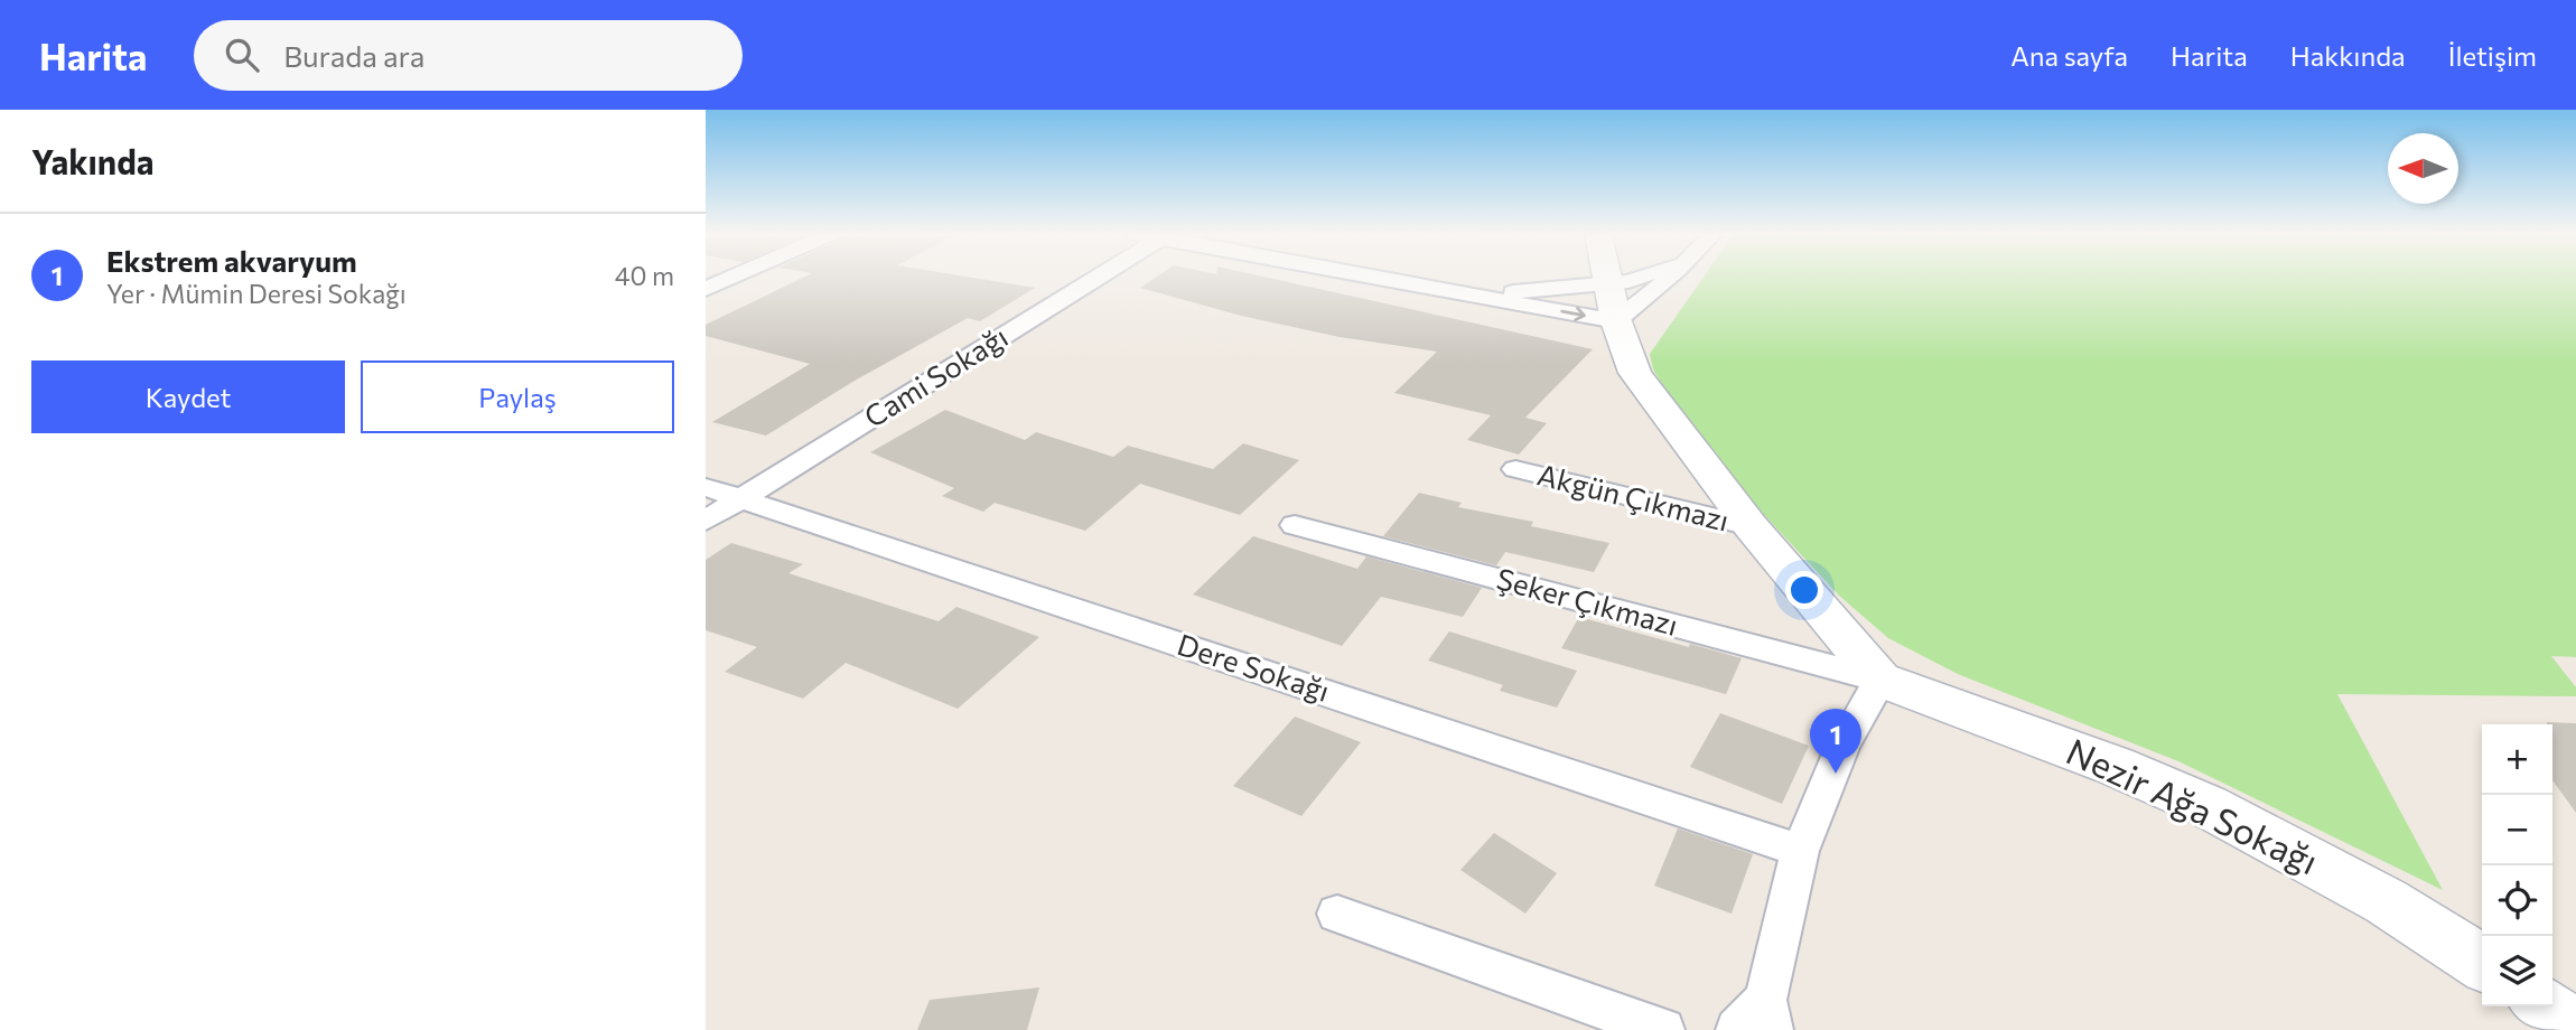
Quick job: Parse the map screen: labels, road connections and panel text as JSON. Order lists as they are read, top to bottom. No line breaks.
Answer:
{"streets":{"street":["Cami Sokağı","Akgün Çıkmazı","Şeker Çıkmazı","Dere Sokağı","Nezir Ağa Sokağı"]},"crossings":[["Cami Sokağı","Dere Sokağı"],["Şeker Çıkmazı","Nezir Ağa Sokağı"]],"north":"left","page":{"header":"Harita","search":"Burada ara","nav":["Ana sayfa","Harita","Hakkında","İletişim"],"heading":"Yakında","list":[{"mark":"1","name":"Ekstrem akvaryum","note":"Yer · Mümin Deresi Sokağı","value":"40 m"}],"buttons":["Kaydet","Paylaş"],"pins":"1","map_buttons":["+","−"]}}
